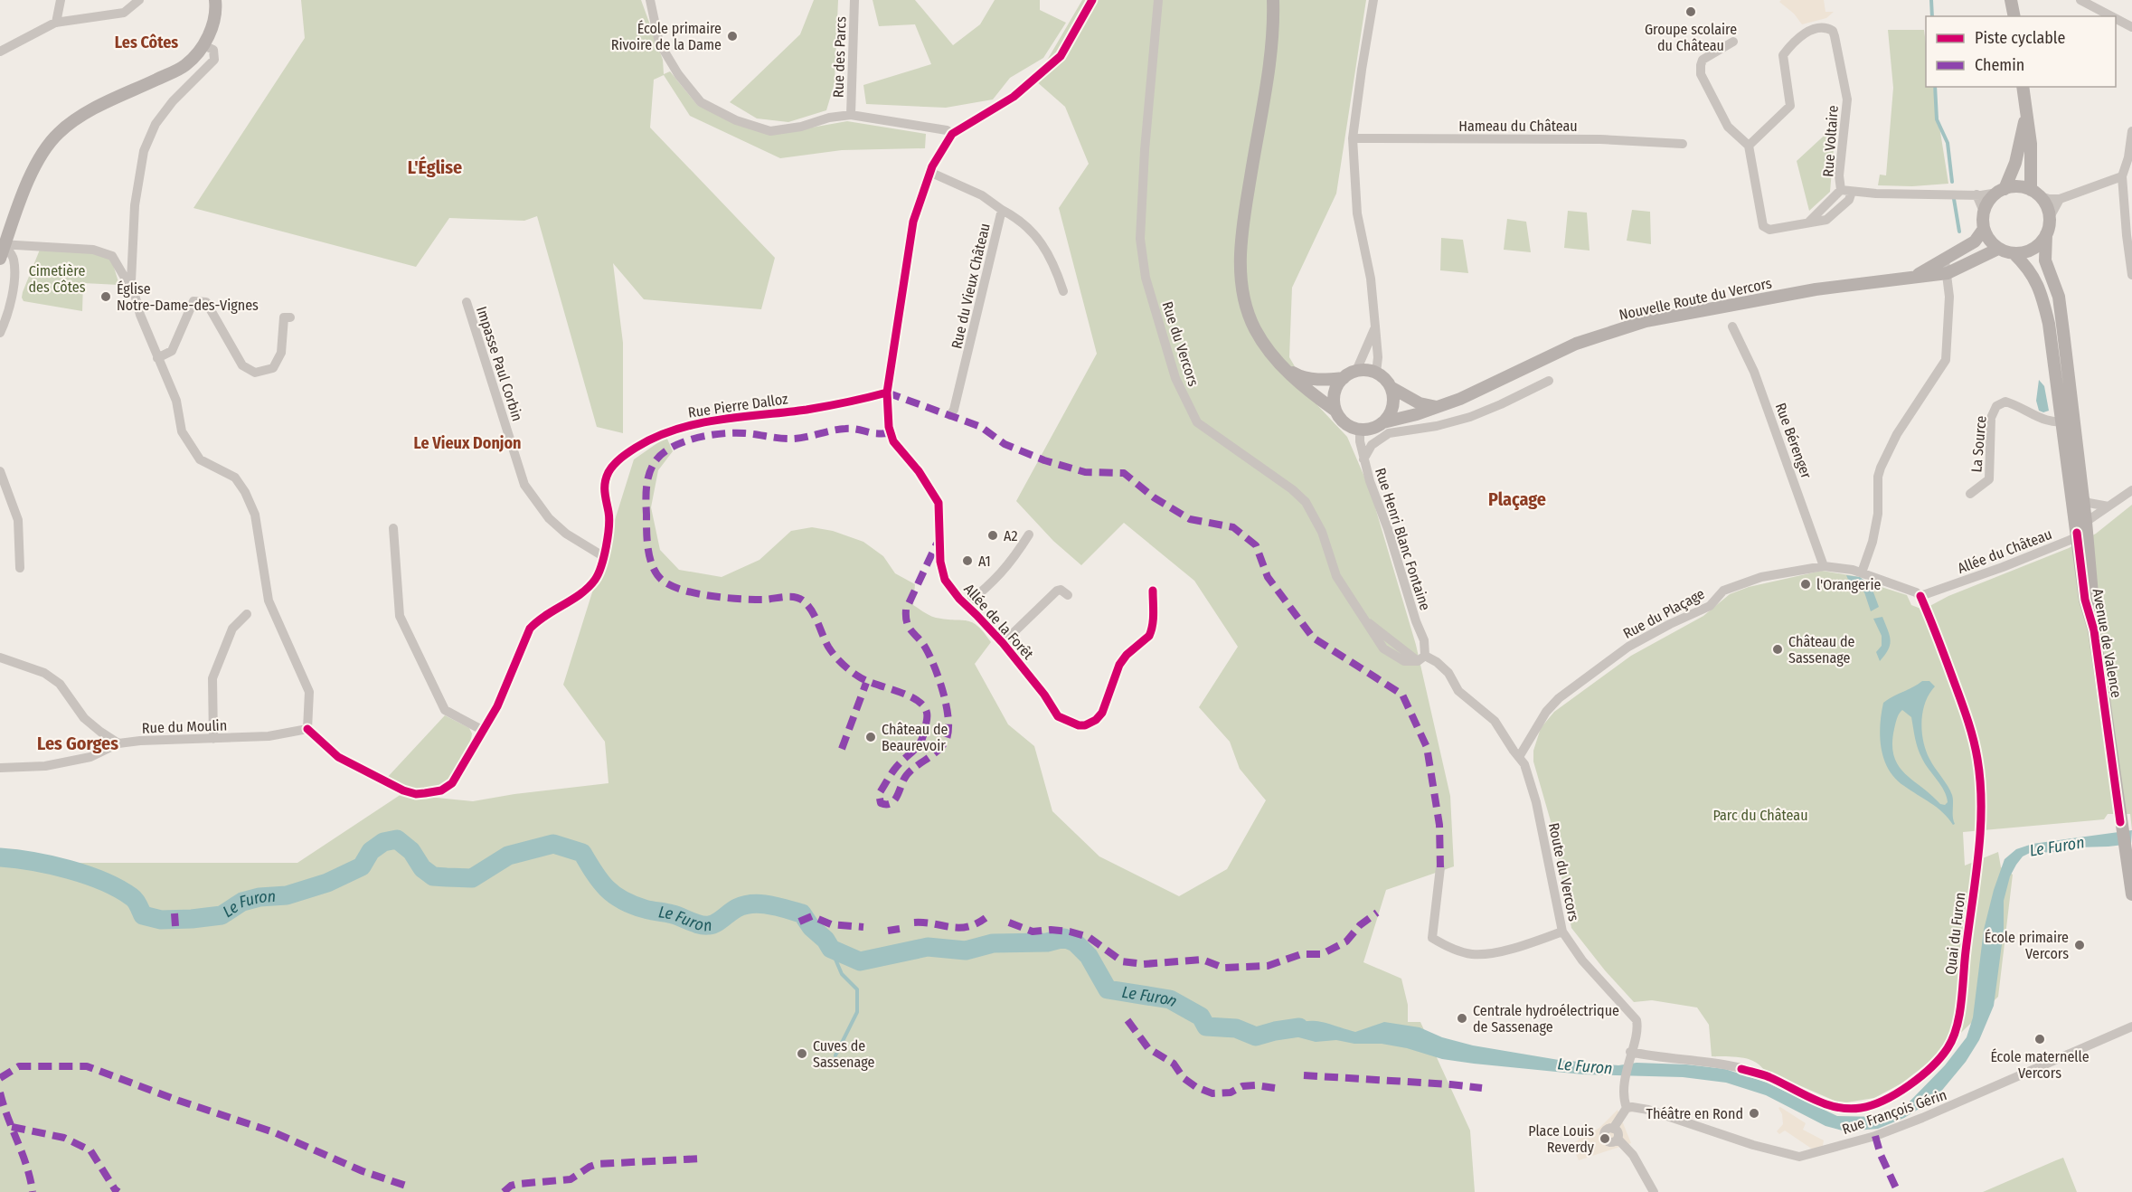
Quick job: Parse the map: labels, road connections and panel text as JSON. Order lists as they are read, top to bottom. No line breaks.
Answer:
{"streets":{"main road":["Nouvelle Route du Vercors","Avenue de Valence"],"street":["Rue des Parcs","Hameau du Château","Rue Voltaire","Rue du Vieux Château","Rue du Vercors","Impasse Paul Corbin","Rue Pierre Dalloz","Rue Bérenger","La Source","Rue Henri Blanc Fontaine","Allée du Château","Rue du Plaçage","Allée de la Forêt","Rue du Moulin","Route du Vercors","Quai du Furon","Rue François Gérin"]},"crossings":[["Rue Voltaire","Nouvelle Route du Vercors"],["Rue Voltaire","Avenue de Valence"],["Nouvelle Route du Vercors","Rue Henri Blanc Fontaine"],["Nouvelle Route du Vercors","Avenue de Valence"],["Rue du Vercors","Rue Henri Blanc Fontaine"],["Rue du Vercors","Route du Vercors"],["Impasse Paul Corbin","Rue Pierre Dalloz"],["Rue Pierre Dalloz","Allée de la Forêt"],["Rue Pierre Dalloz","Rue du Moulin"],["Rue Bérenger","Rue du Plaçage"],["La Source","Avenue de Valence"],["Rue Henri Blanc Fontaine","Route du Vercors"],["Allée du Château","Rue du Plaçage"],["Allée du Château","Avenue de Valence"],["Allée du Château","Quai du Furon"],["Rue du Plaçage","Route du Vercors"],["Rue du Plaçage","Quai du Furon"],["Route du Vercors","Quai du Furon"],["Route du Vercors","Rue François Gérin"]],"districts":["Les Côtes","L'Église","Le Vieux Donjon","Plaçage","Les Gorges"],"water":["Le Furon"],"parks":["Cimetière des Côtes","Parc du Château"],"places":["Groupe scolaire du Château","École primaire Rivoire de la Dame","Église Notre-Dame-des-Vignes","A2","A1","l'Orangerie","Château de Sassenage","Château de Beaurevoir","École primaire Vercors","Centrale hydroélectrique de Sassenage","École maternelle Vercors","Cuves de Sassenage","Théâtre en Rond","Place Louis Reverdy"],"legend":["Piste cyclable","Chemin"]}
